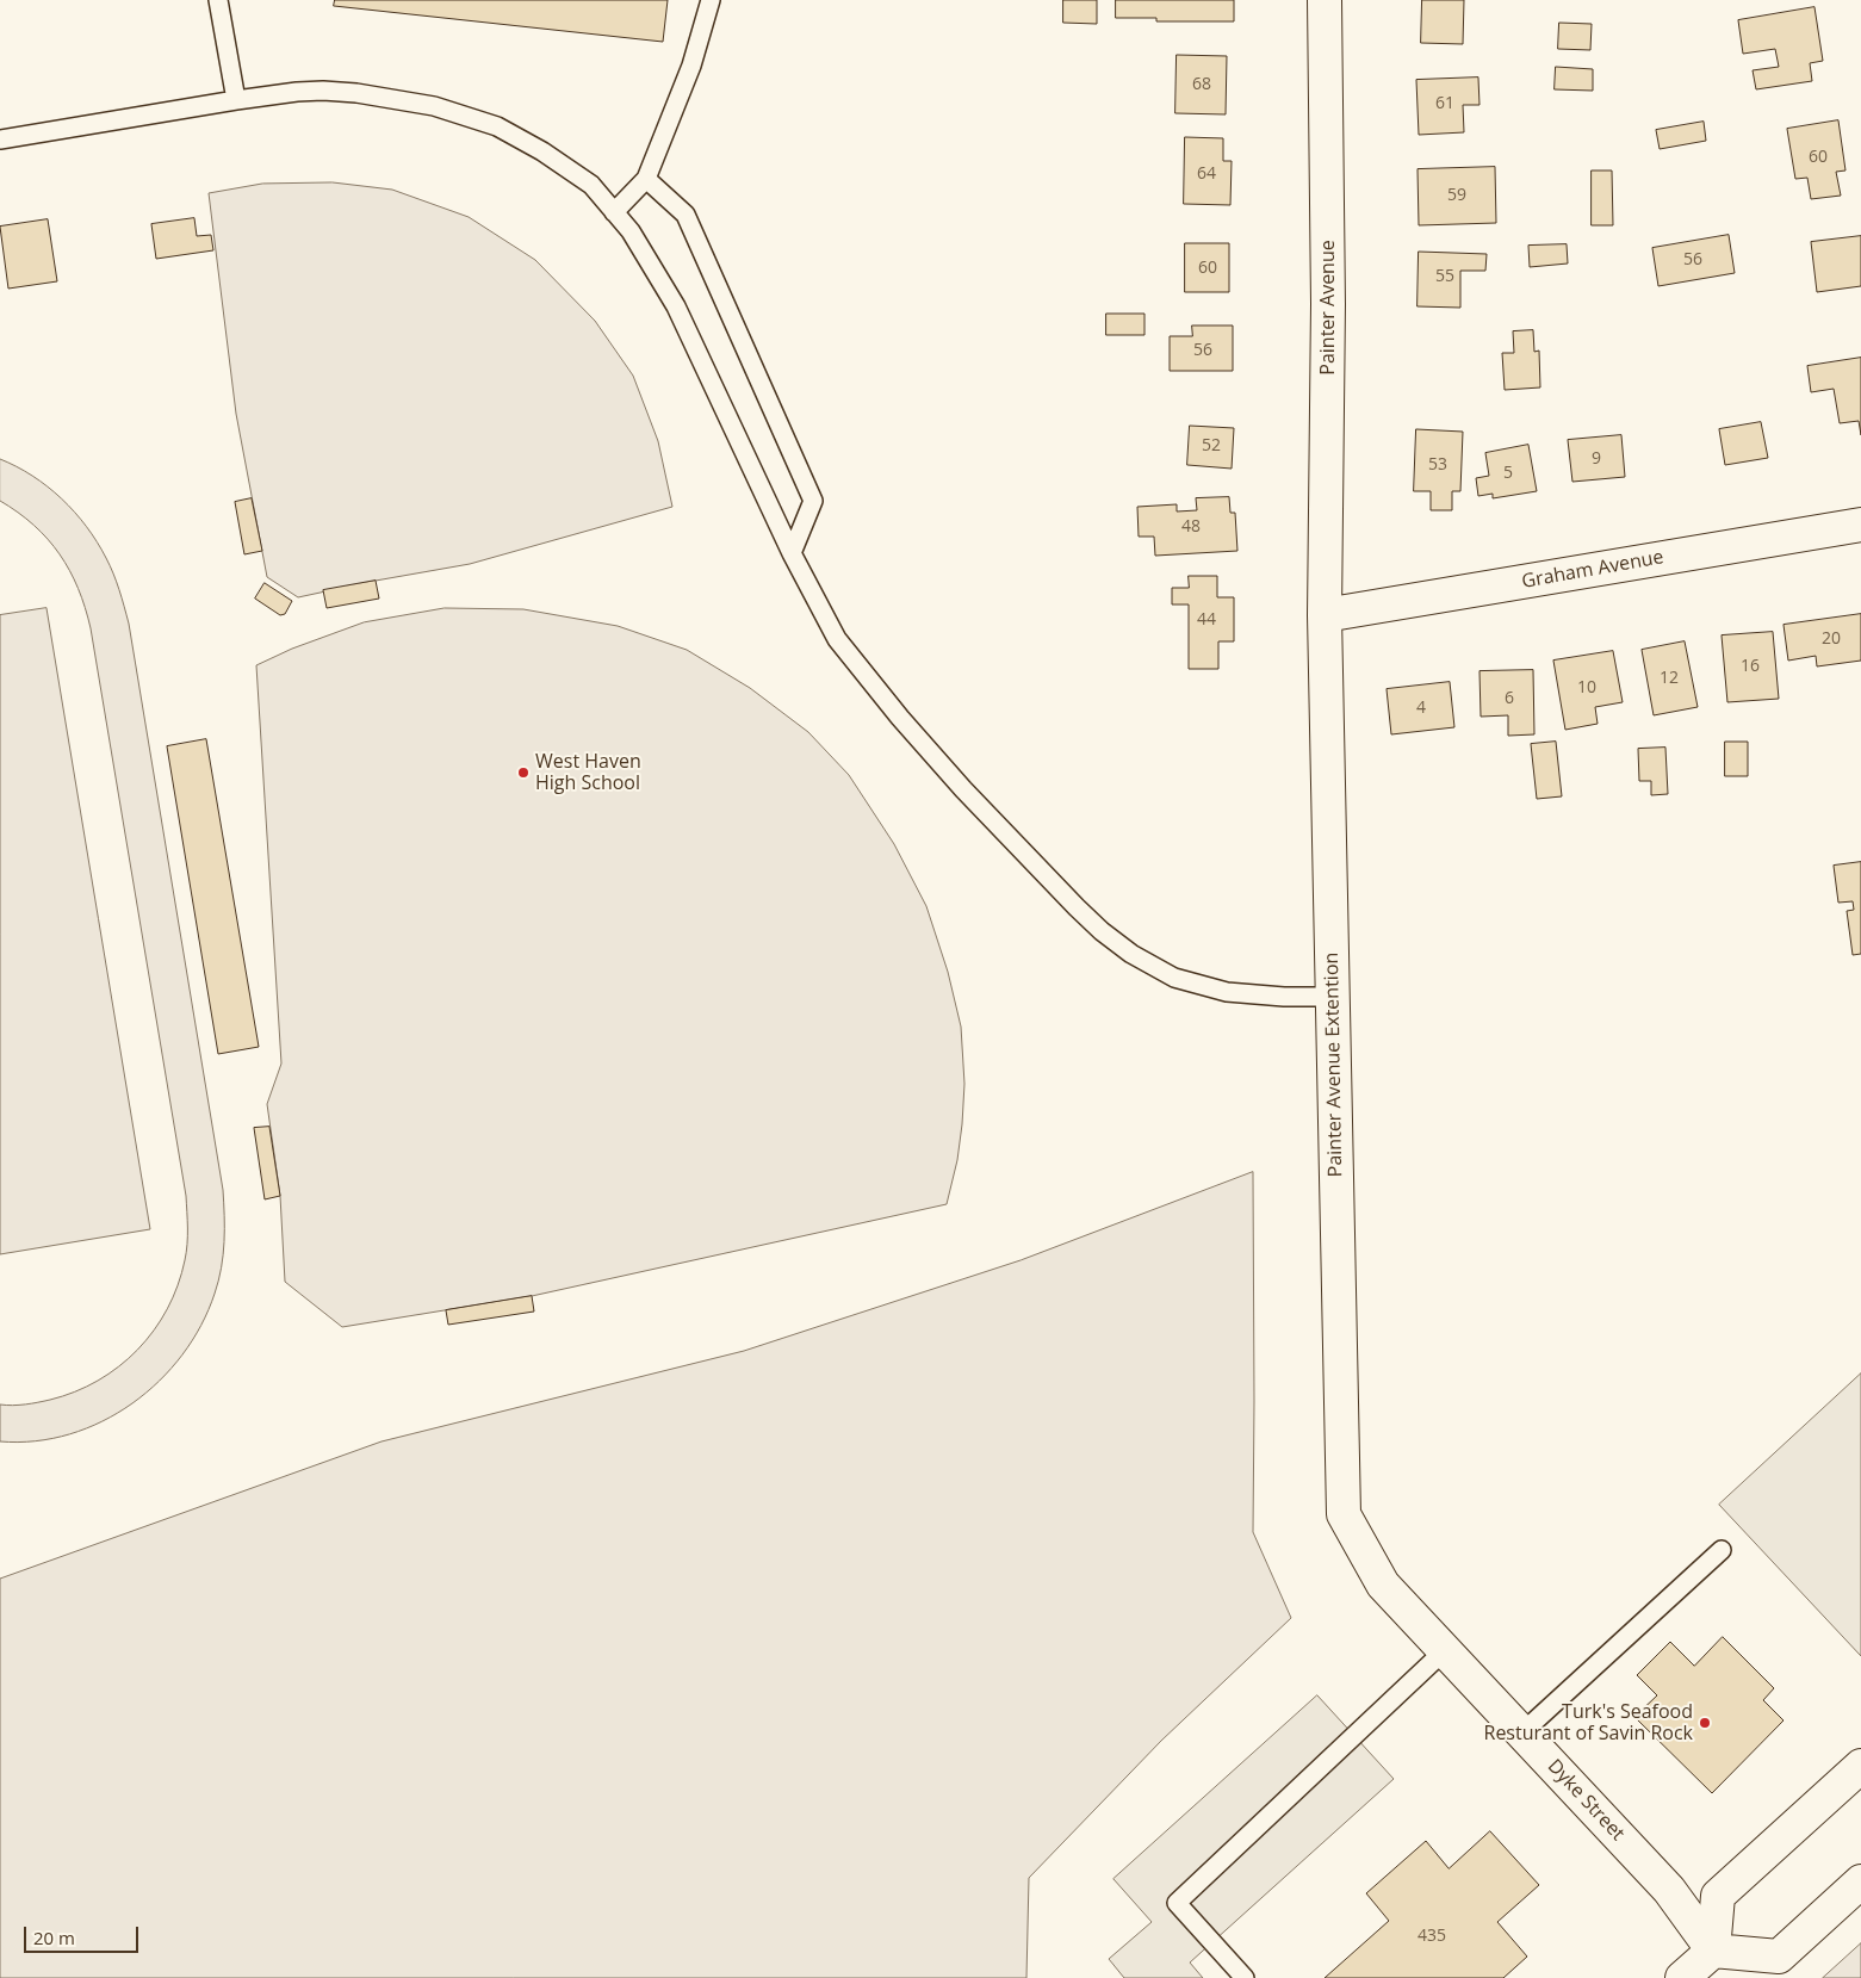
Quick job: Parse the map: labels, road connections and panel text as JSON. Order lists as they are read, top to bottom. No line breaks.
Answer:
{"streets":{"street":["Painter Avenue","Graham Avenue","Painter Avenue Extention","Dyke Street"]},"crossings":[["Painter Avenue","Graham Avenue"],["Painter Avenue","Painter Avenue Extention"],["Graham Avenue","Painter Avenue Extention"],["Painter Avenue Extention","Dyke Street"]],"places":["West Haven High School","Turk's Seafood Resturant of Savin Rock"],"house_numbers":["68","61","60","64","59","56","60","55","56","52","9","53","5","48","44","20","16","12","10","6","4","435"],"scale_bar":"20 m"}
